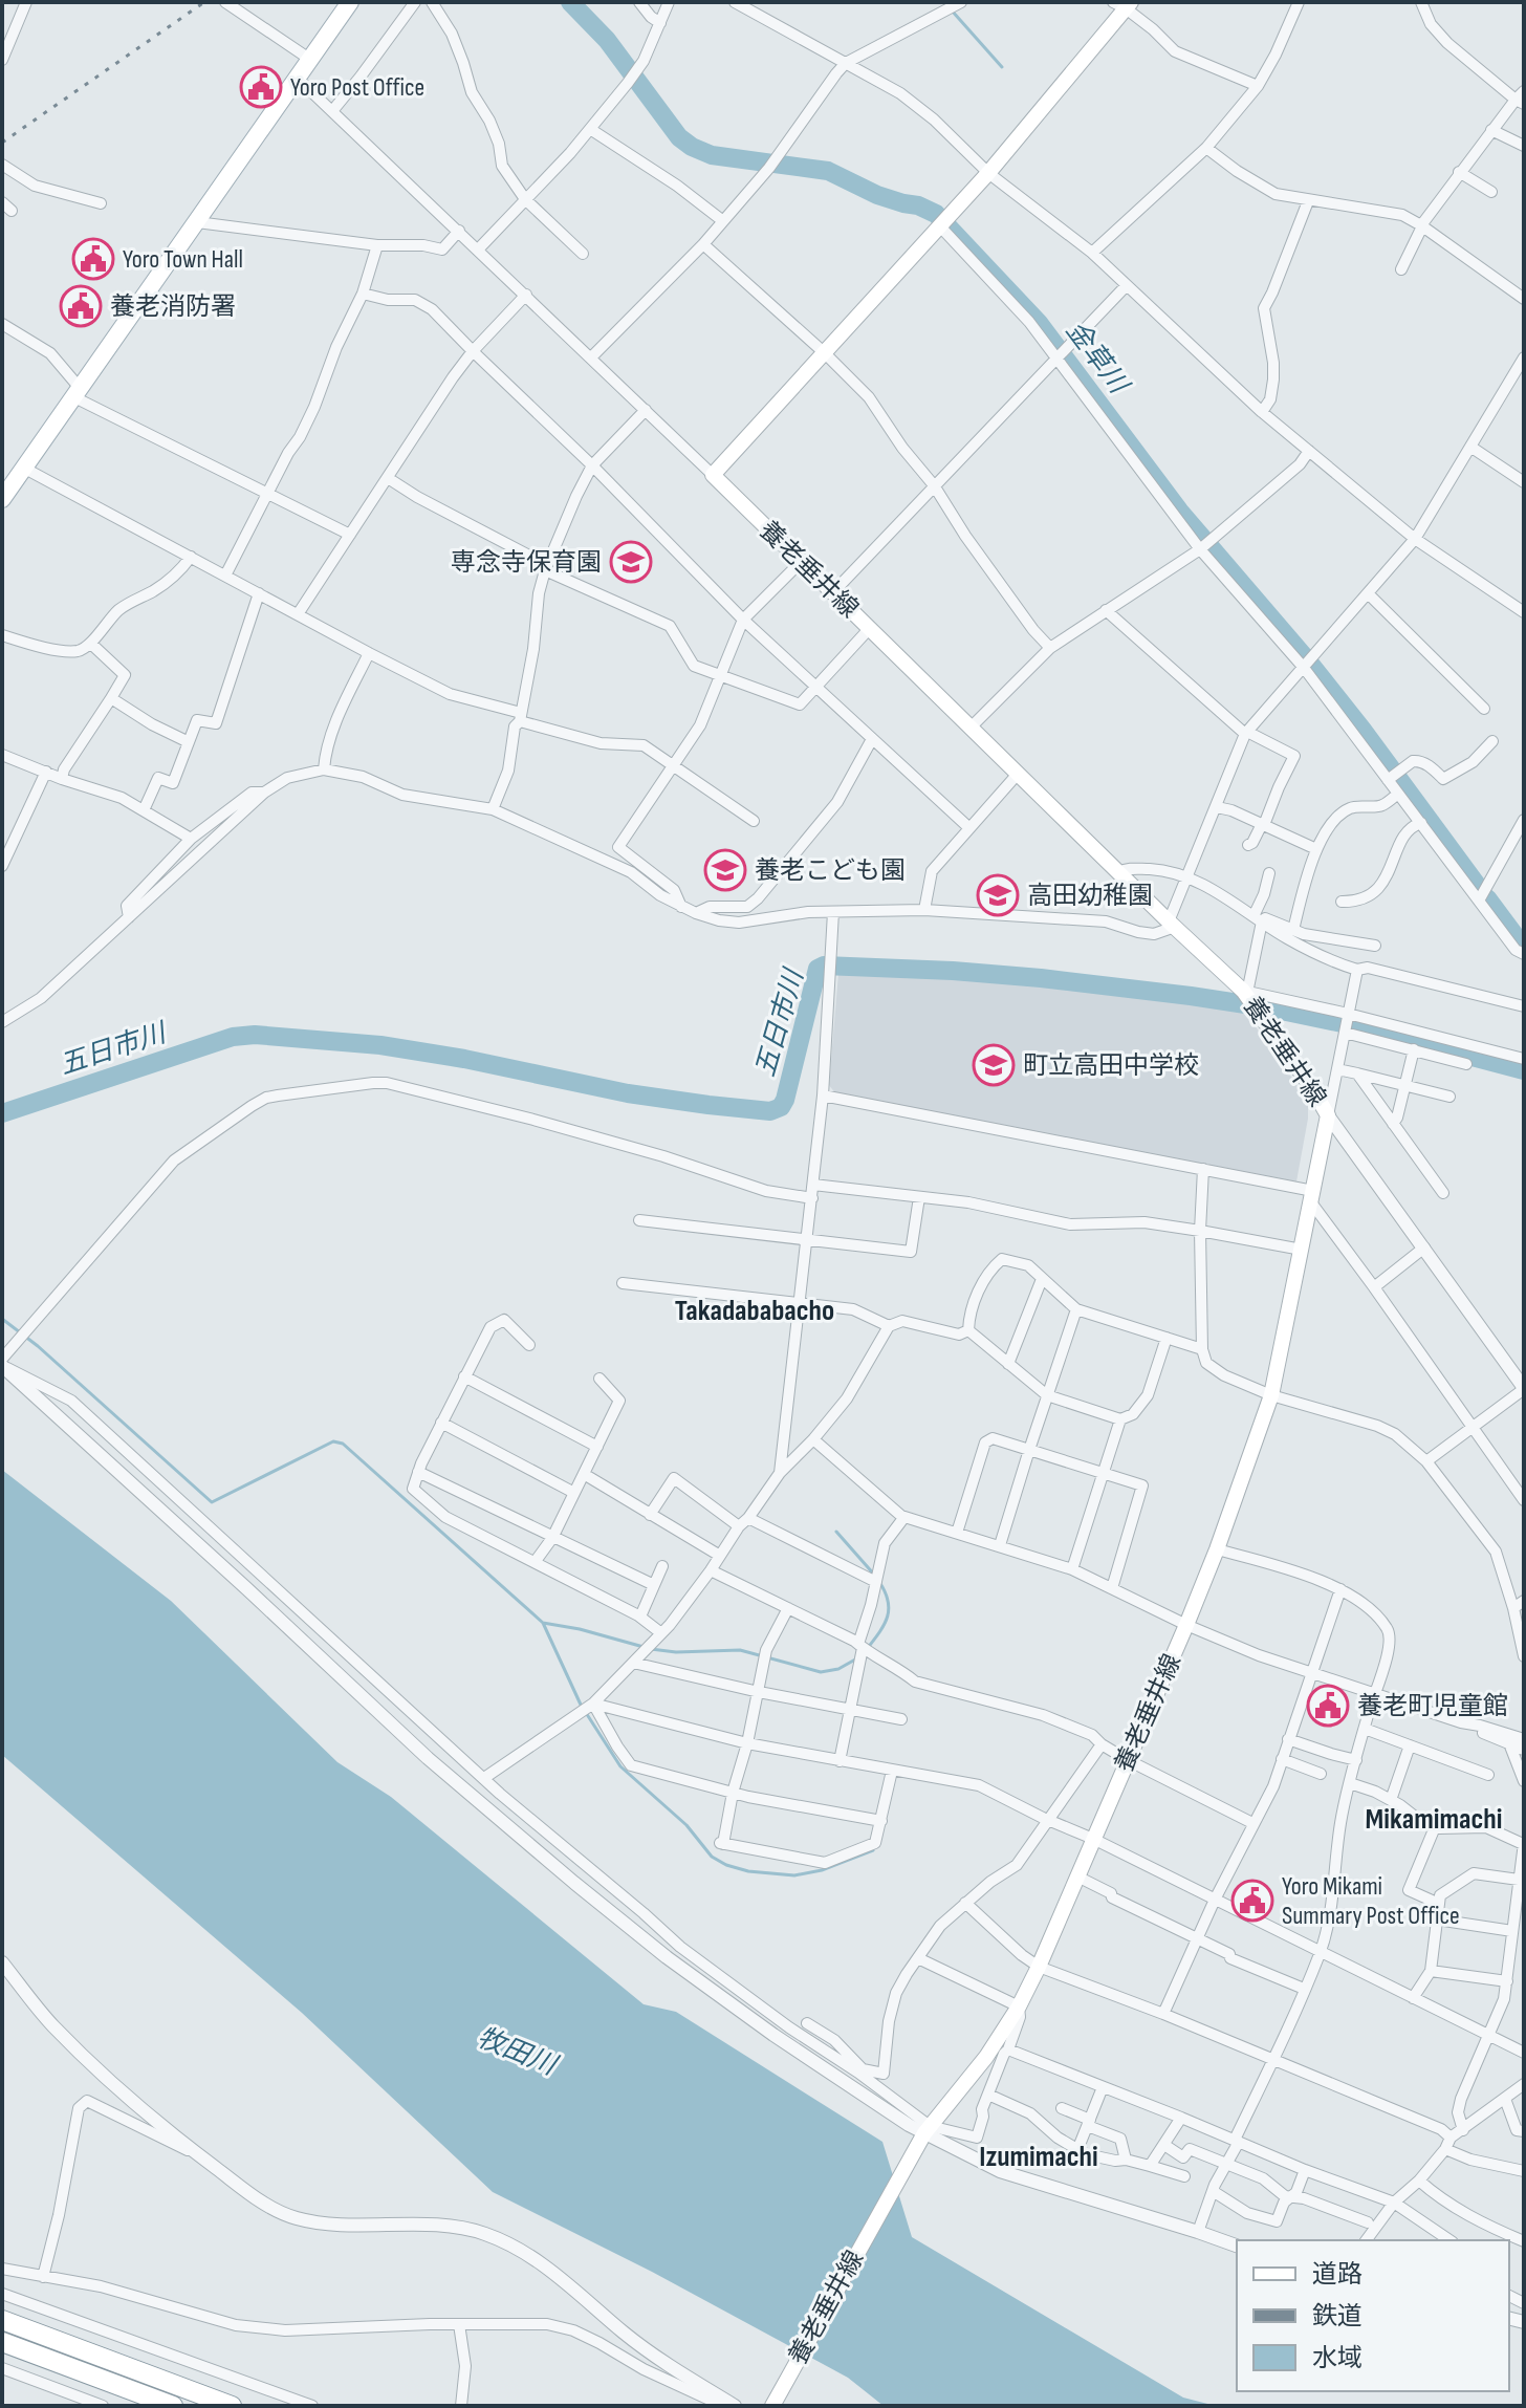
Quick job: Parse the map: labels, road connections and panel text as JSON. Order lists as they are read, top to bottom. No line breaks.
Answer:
{"streets":{"main road":["養老垂井線"]},"districts":["Takadababacho","Mikamimachi","Izumimachi"],"water":["金草川","五日市川","牧田川"],"places":{"public building":["Yoro Post Office","Yoro Town Hall","養老消防署","養老町児童館","Yoro Mikami Summary Post Office"],"school or university":["専念寺保育園","養老こども園","高田幼稚園","町立高田中学校"]},"legend":["道路","鉄道","水域"]}
